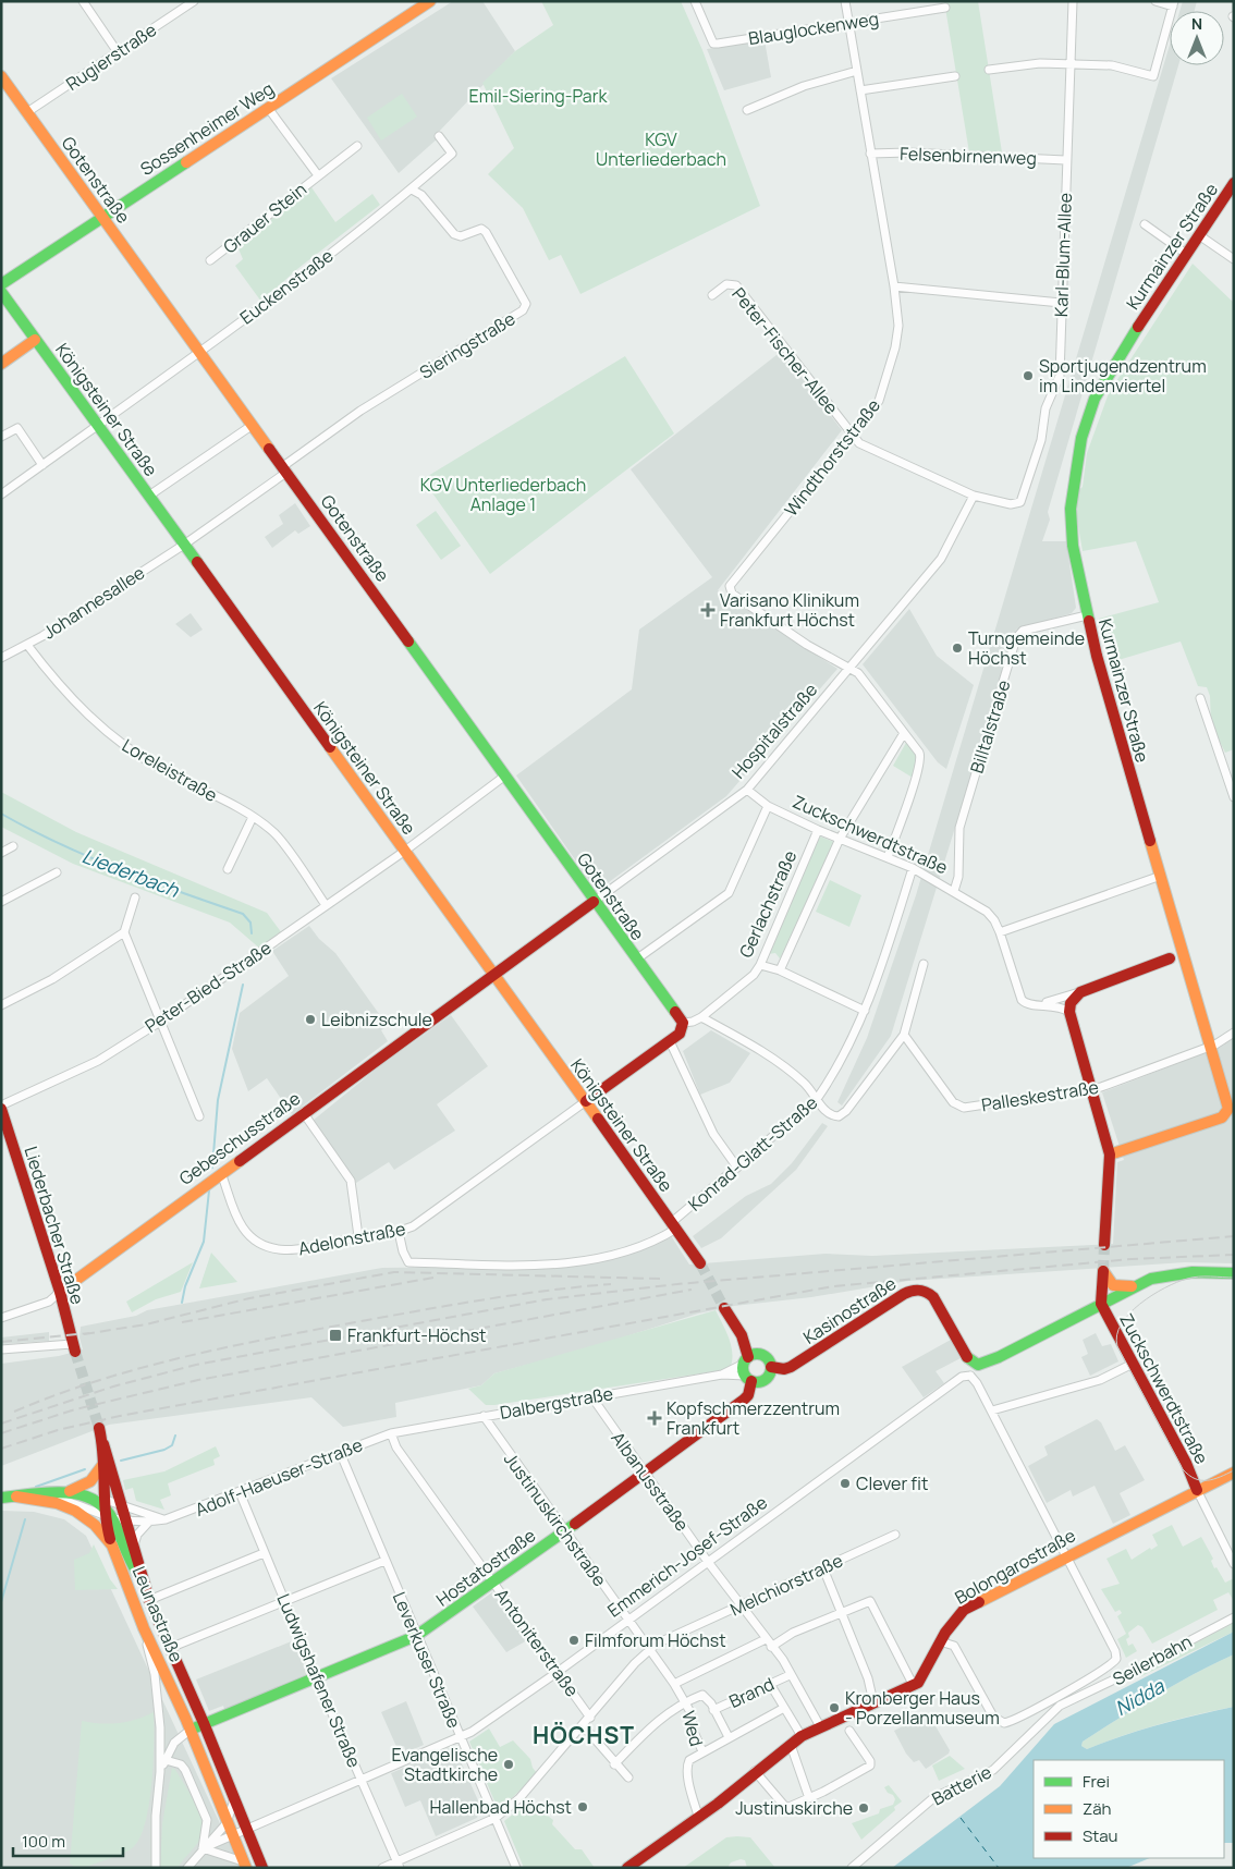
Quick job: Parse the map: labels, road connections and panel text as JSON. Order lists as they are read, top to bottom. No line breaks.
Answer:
{"streets":{"main road":["Sossenheimer Weg","Gotenstraße","Kurmainzer Straße","Königsteiner Straße","Hospitalstraße","Zuckschwerdtstraße","Gebeschusstraße","Liederbacher Straße","Kasinostraße","Emmerich-Josef-Straße","Bolongarostraße","Hostatostraße","Leunastraße"],"street":["Blauglockenweg","Rugierstraße","Felsenbirnenweg","Grauer Stein","Karl-Blum-Allee","Euckenstraße","Sieringstraße","Peter-Fischer-Allee","Windthorststraße","Johannesallee","Billtalstraße","Loreleistraße","Gerlachstraße","Peter-Bied-Straße","Palleskestraße","Konrad-Glatt-Straße","Adelonstraße","Dalbergstraße","Adolf-Haeuser-Straße","Albanusstraße","Justinuskirchstraße","Melchiorstraße","Antoniterstraße","Leverkuser Straße","Seilerbahn","Ludwigshafener Straße","Brand","Wed","Batterie"]},"crossings":[["Blauglockenweg","Windthorststraße"],["Rugierstraße","Gotenstraße"],["Sossenheimer Weg","Gotenstraße"],["Sossenheimer Weg","Grauer Stein"],["Felsenbirnenweg","Karl-Blum-Allee"],["Felsenbirnenweg","Windthorststraße"],["Gotenstraße","Euckenstraße"],["Gotenstraße","Sieringstraße"],["Gotenstraße","Hospitalstraße"],["Gotenstraße","Gerlachstraße"],["Gotenstraße","Peter-Bied-Straße"],["Kurmainzer Straße","Billtalstraße"],["Kurmainzer Straße","Palleskestraße"],["Karl-Blum-Allee","Peter-Fischer-Allee"],["Euckenstraße","Sieringstraße"],["Euckenstraße","Königsteiner Straße"],["Sieringstraße","Königsteiner Straße"],["Sieringstraße","Johannesallee"],["Peter-Fischer-Allee","Windthorststraße"],["Peter-Fischer-Allee","Hospitalstraße"],["Königsteiner Straße","Johannesallee"],["Königsteiner Straße","Hospitalstraße"],["Königsteiner Straße","Peter-Bied-Straße"],["Königsteiner Straße","Gebeschusstraße"],["Königsteiner Straße","Konrad-Glatt-Straße"],["Königsteiner Straße","Adelonstraße"],["Windthorststraße","Hospitalstraße"],["Johannesallee","Loreleistraße"],["Billtalstraße","Zuckschwerdtstraße"],["Hospitalstraße","Zuckschwerdtstraße"],["Hospitalstraße","Gebeschusstraße"],["Loreleistraße","Peter-Bied-Straße"],["Zuckschwerdtstraße","Gerlachstraße"],["Zuckschwerdtstraße","Konrad-Glatt-Straße"],["Zuckschwerdtstraße","Emmerich-Josef-Straße"],["Zuckschwerdtstraße","Bolongarostraße"],["Peter-Bied-Straße","Liederbacher Straße"],["Gebeschusstraße","Liederbacher Straße"],["Gebeschusstraße","Adelonstraße"],["Konrad-Glatt-Straße","Adelonstraße"],["Kasinostraße","Dalbergstraße"],["Kasinostraße","Emmerich-Josef-Straße"],["Kasinostraße","Bolongarostraße"],["Kasinostraße","Hostatostraße"],["Dalbergstraße","Adolf-Haeuser-Straße"],["Dalbergstraße","Albanusstraße"],["Dalbergstraße","Justinuskirchstraße"],["Dalbergstraße","Hostatostraße"],["Dalbergstraße","Antoniterstraße"],["Adolf-Haeuser-Straße","Leunastraße"],["Adolf-Haeuser-Straße","Antoniterstraße"],["Adolf-Haeuser-Straße","Leverkuser Straße"],["Adolf-Haeuser-Straße","Ludwigshafener Straße"],["Albanusstraße","Emmerich-Josef-Straße"],["Albanusstraße","Hostatostraße"],["Albanusstraße","Melchiorstraße"],["Albanusstraße","Brand"],["Justinuskirchstraße","Emmerich-Josef-Straße"],["Justinuskirchstraße","Hostatostraße"],["Justinuskirchstraße","Melchiorstraße"],["Justinuskirchstraße","Wed"],["Emmerich-Josef-Straße","Leunastraße"],["Emmerich-Josef-Straße","Antoniterstraße"],["Emmerich-Josef-Straße","Leverkuser Straße"],["Emmerich-Josef-Straße","Ludwigshafener Straße"],["Hostatostraße","Leunastraße"],["Hostatostraße","Antoniterstraße"],["Hostatostraße","Leverkuser Straße"],["Hostatostraße","Ludwigshafener Straße"],["Melchiorstraße","Antoniterstraße"],["Melchiorstraße","Leverkuser Straße"],["Melchiorstraße","Ludwigshafener Straße"],["Seilerbahn","Batterie"]],"districts":["HÖCHST"],"water":["Liederbach","Nidda"],"parks":["Emil-Siering-Park","KGV Unterliederbach","KGV Unterliederbach Anlage 1"],"places":{"other":["Sportjugendzentrum im Lindenviertel","Turngemeinde Höchst","Leibnizschule","Clever fit","Filmforum Höchst","Kronberger Haus - Porzellanmuseum","Evangelische Stadtkirche","Hallenbad Höchst","Justinuskirche"],"health":["Varisano Klinikum Frankfurt Höchst","Kopfschmerzzentrum Frankfurt"],"transit":["Frankfurt-Höchst"]},"legend":["Frei","Zäh","Stau"],"scale_bar":"100 m","north":"top"}
